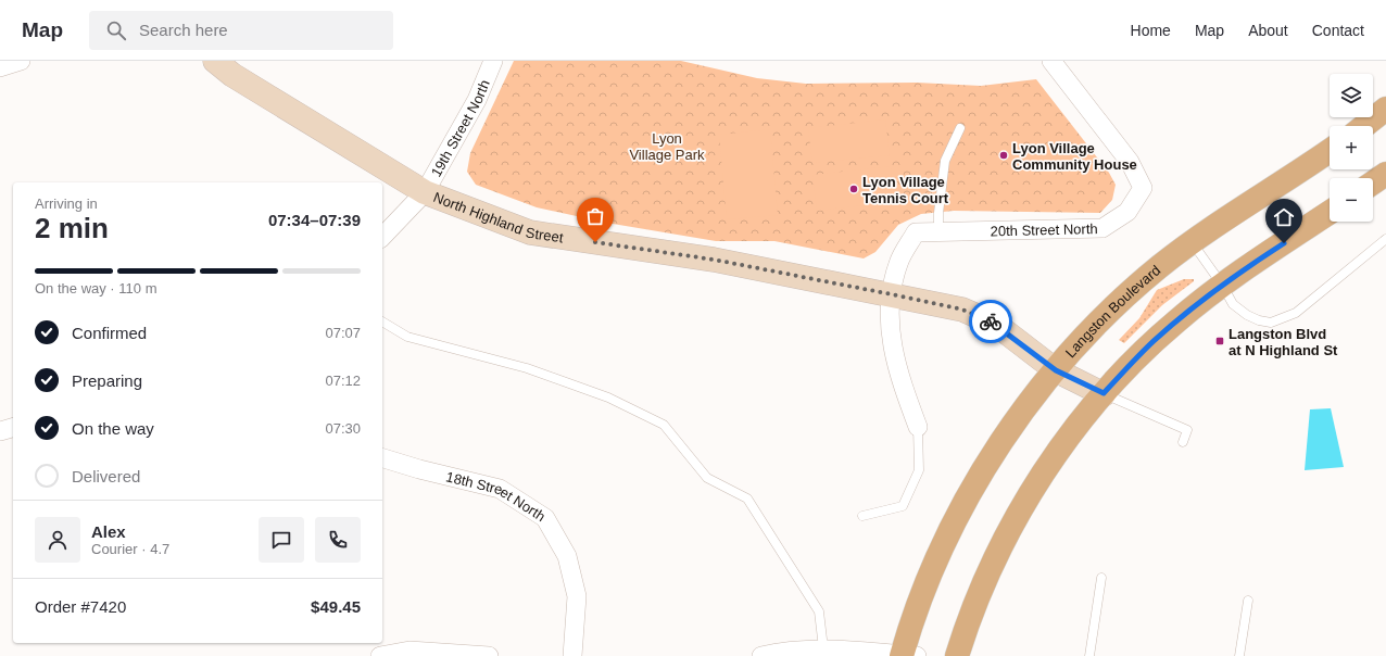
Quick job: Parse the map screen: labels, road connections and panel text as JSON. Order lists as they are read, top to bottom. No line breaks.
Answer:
{"streets":{"main road":["Langston Boulevard"],"street":["19th Street North","North Highland Street","20th Street North","18th Street North"]},"crossings":[["19th Street North","North Highland Street"],["North Highland Street","20th Street North"],["North Highland Street","Langston Boulevard"]],"parks":["Lyon Village Park"],"places":{"other":["Lyon Village Community House","Lyon Village Tennis Court"],"transit":["Langston Blvd at N Highland St"]},"page":{"header":"Map","search":"Search here","nav":["Home","Map","About","Contact"],"map_buttons":["+","−"],"heading":["2 min","Arriving in","07:34–07:39"],"panel":["Alex","Courier · 4.7","Order #7420","$49.45"],"bar":"On the way · 110 m","list":[["Confirmed","07:07"],["Preparing","07:12"],["On the way","07:30"],"Delivered"]}}
